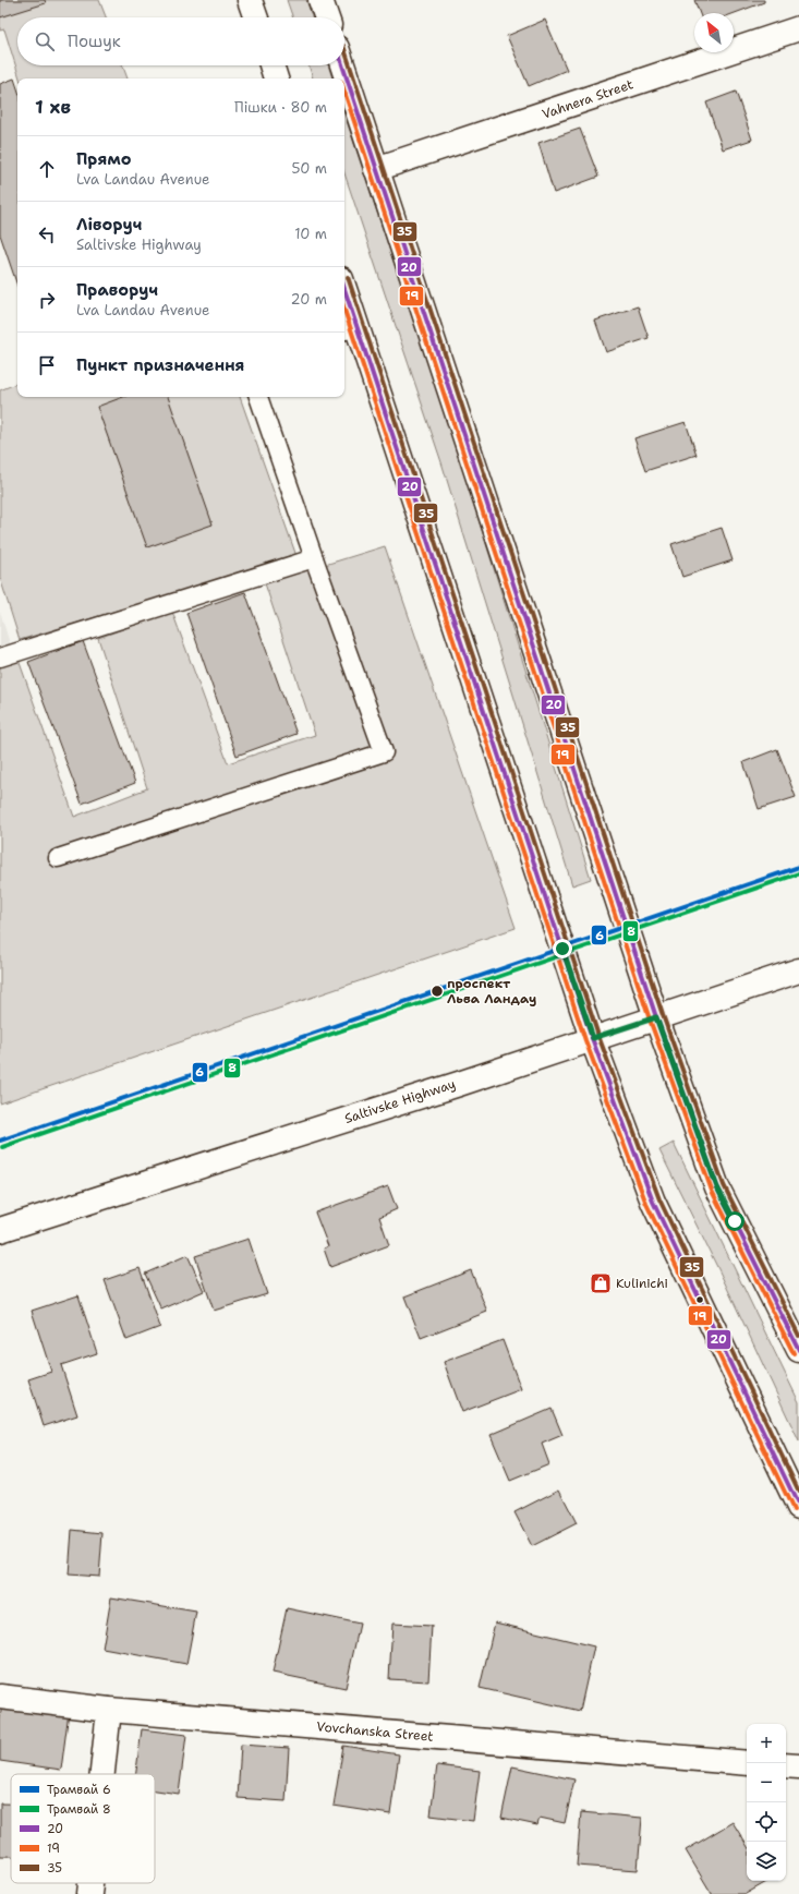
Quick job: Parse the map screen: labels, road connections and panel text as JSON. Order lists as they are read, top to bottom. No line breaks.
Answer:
{"streets":{"main road":["Vahnera Street","Saltivske Highway","Vovchanska Street"]},"places":{"other":["проспект Льва Ландау"],"shop":["Kulinichi"]},"lines":["transit line 35","transit line 20","transit line 19","tram line 6","tram line 8"],"legend":["Трамвай 6","Трамвай 8","20","19","35"],"north":"top left","page":{"search":"Пошук","heading":["1 хв","Пішки · 80 m"],"list":[["Прямо","Lva Landau Avenue","50 m"],["Ліворуч","Saltivske Highway","10 m"],["Праворуч","Lva Landau Avenue","20 m"],"Пункт призначення"],"map_buttons":["+","−"]}}
